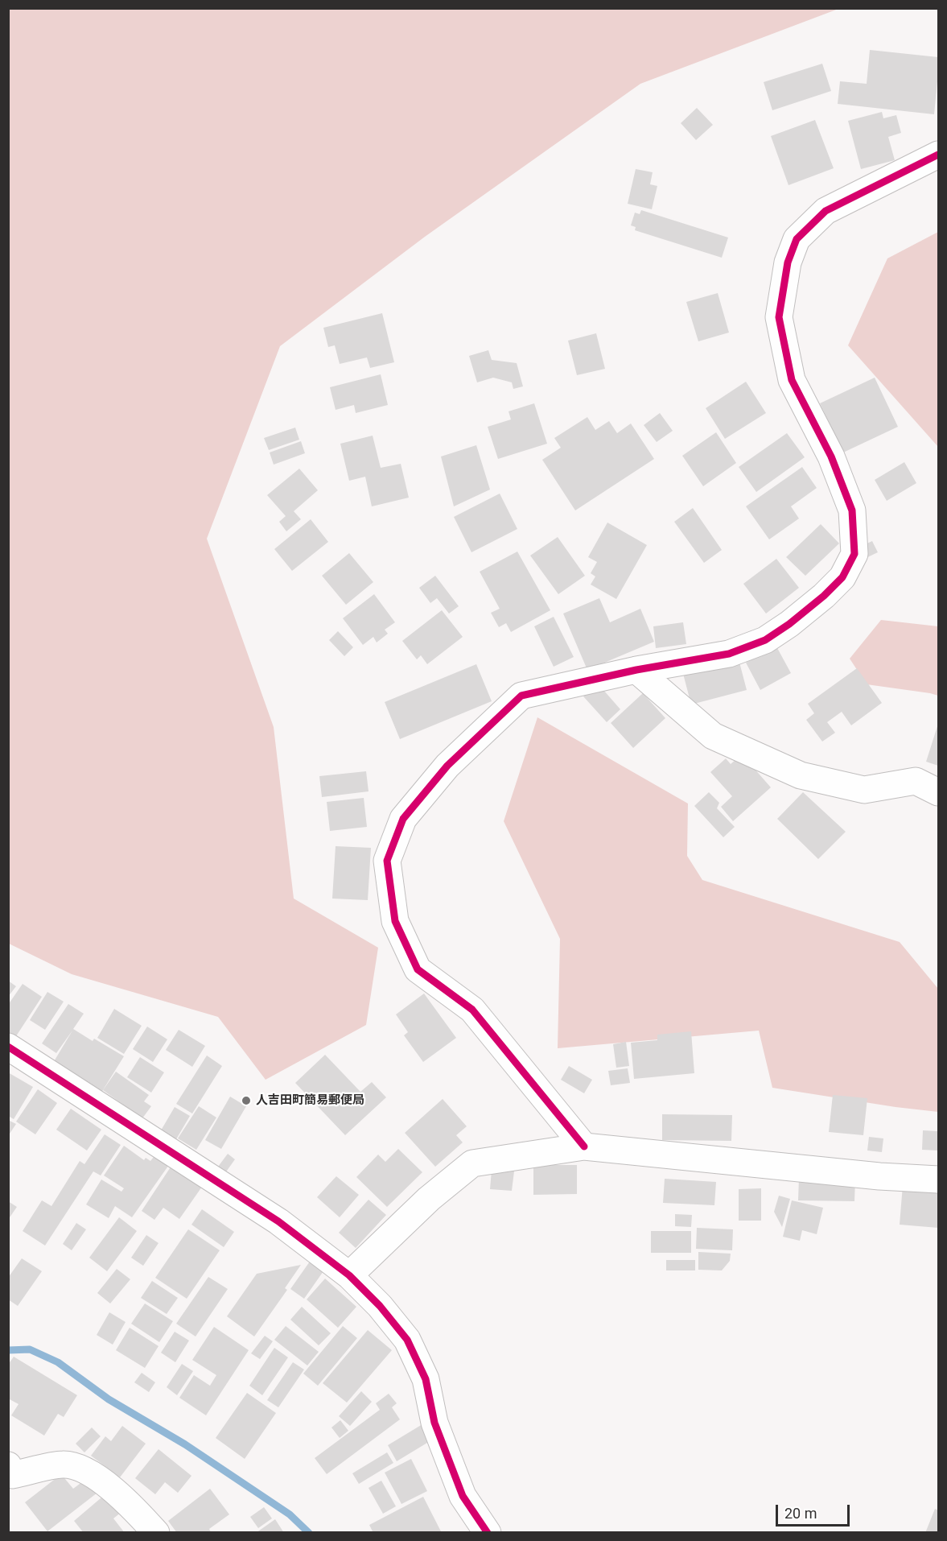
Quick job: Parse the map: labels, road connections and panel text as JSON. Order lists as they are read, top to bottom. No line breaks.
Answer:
{"places":["人吉田町簡易郵便局"],"scale_bar":"20 m"}
